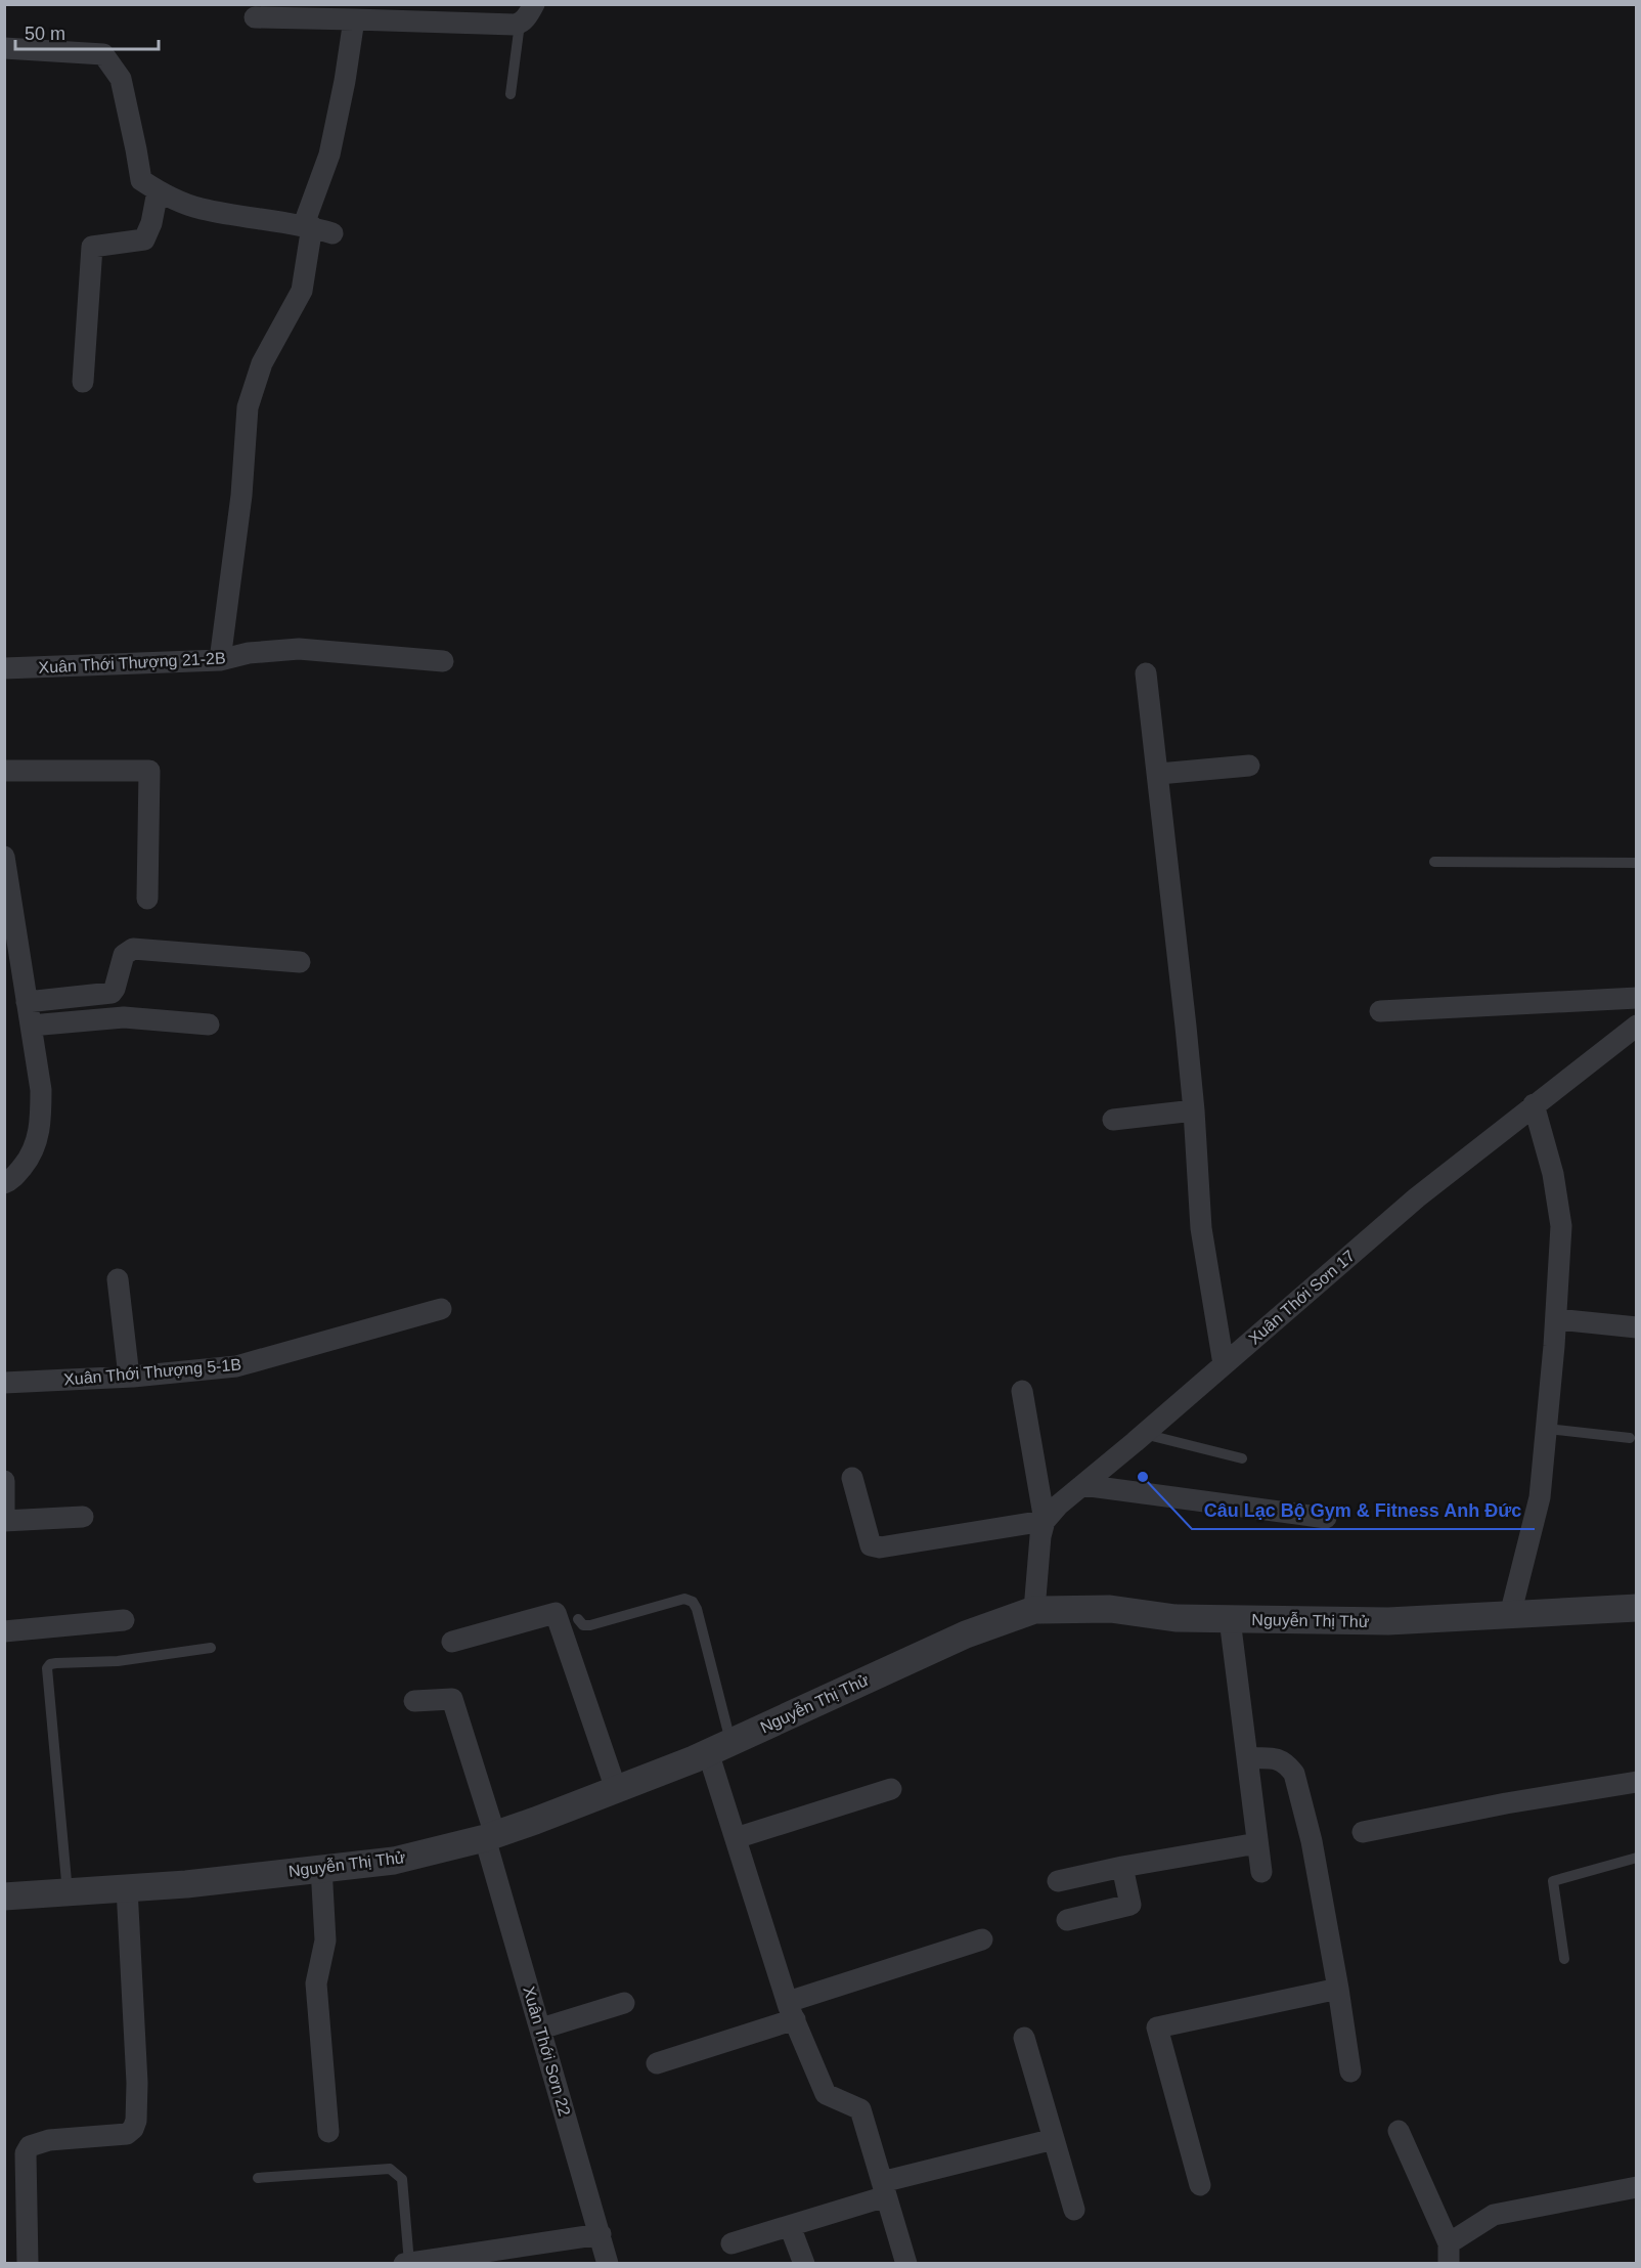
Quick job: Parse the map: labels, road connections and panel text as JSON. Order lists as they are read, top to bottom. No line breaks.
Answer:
{"streets":{"street":["Xuân Thới Thượng 21-2B","Xuân Thới Sơn 17","Xuân Thới Thượng 5-1B","Nguyễn Thị Thử","Xuân Thới Sơn 22"]},"crossings":[["Nguyễn Thị Thử","Xuân Thới Sơn 22"]],"places":["Câu Lạc Bộ Gym & Fitness Anh Đức"],"scale_bar":"50 m"}
